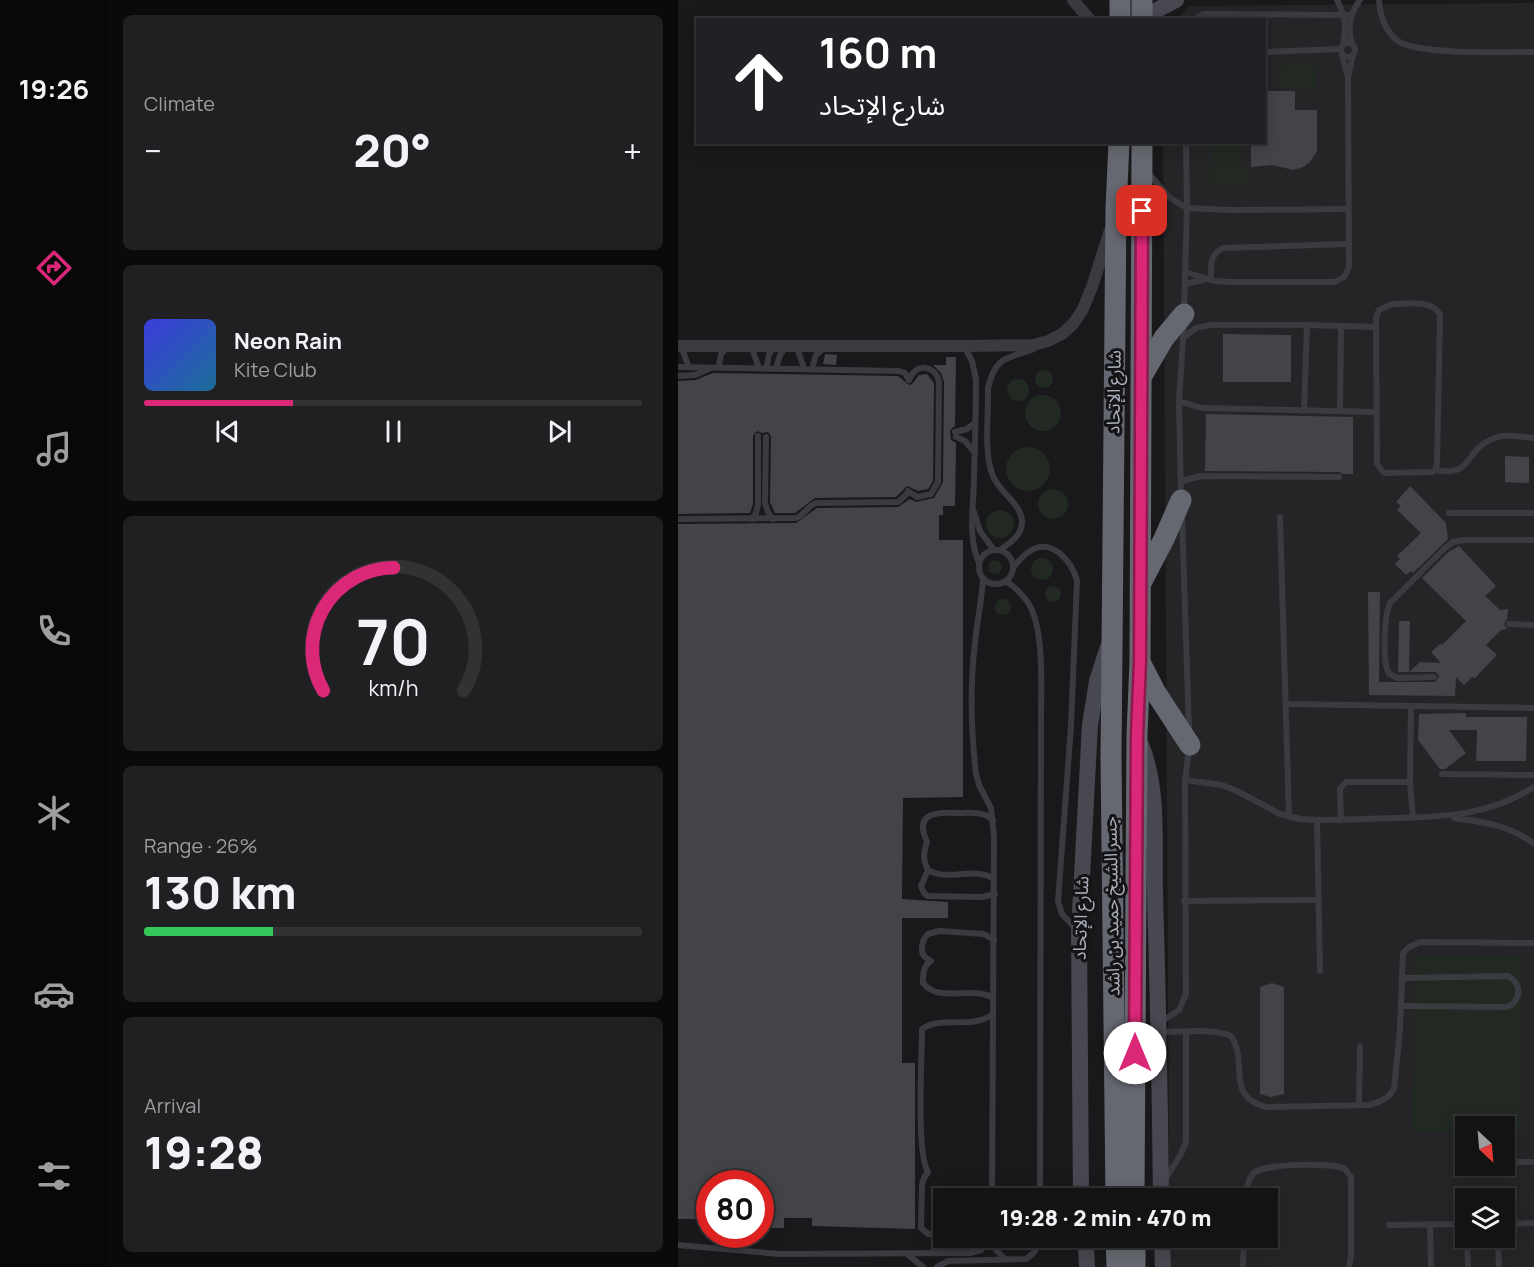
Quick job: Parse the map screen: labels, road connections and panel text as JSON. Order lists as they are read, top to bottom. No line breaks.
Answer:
{"streets":{"highway":["شارع الإتحاد","جسر الشيخ حميد بن راشد"]},"crossings":[["شارع الإتحاد","جسر الشيخ حميد بن راشد"]],"north":"bottom right","page":{"tabs":"19:26","tile":["Climate",["Range · 26%","130 km"],["Arrival","19:28"]],"turn":["160 m","شارع الإتحاد"],"heat":["−","20°","+"],"song":["Neon Rain","Kite Club"],"limit":"80","trip":"19:28 · 2 min · 470 m","gauge":["70","km/h"]}}
